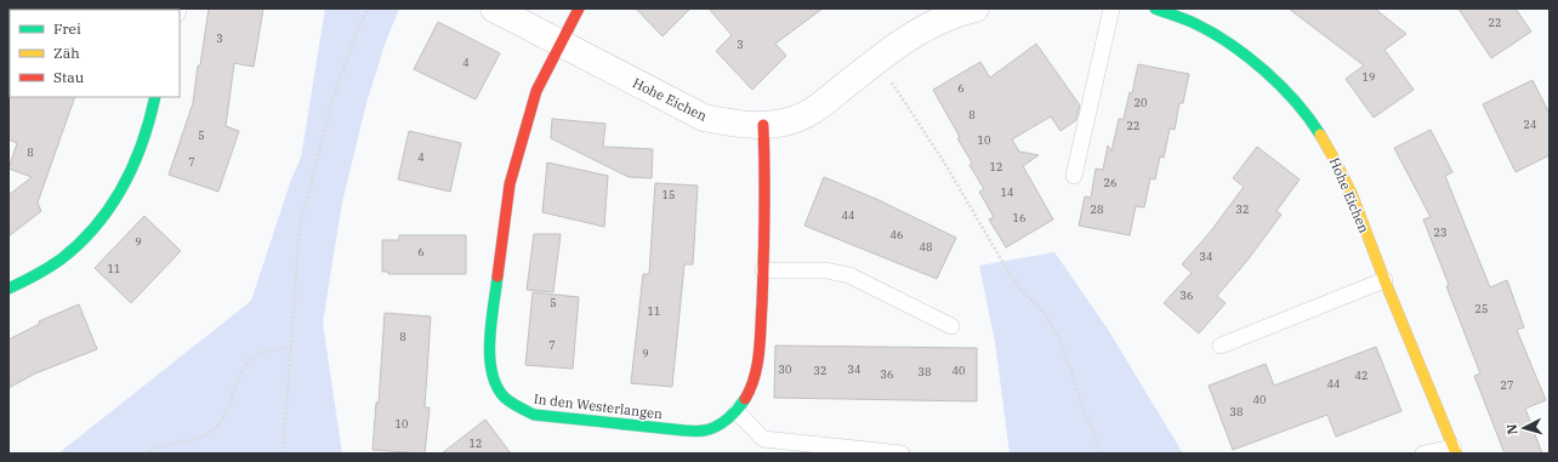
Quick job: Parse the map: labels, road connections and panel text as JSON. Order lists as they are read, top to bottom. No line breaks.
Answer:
{"streets":{"street":["Hohe Eichen","In den Westerlangen"]},"crossings":[["Hohe Eichen","In den Westerlangen"]],"house_numbers":["22","3","3","4","19","6","20","8","24","22","5","10","8","4","7","12","26","14","15","28","32","44","16","23","46","9","48","6","34","11","36","5","25","11","8","7","9","30","34","32","40","38","36","42","44","27","40","38","10","12"],"legend":["Frei","Zäh","Stau"],"north":"left"}
